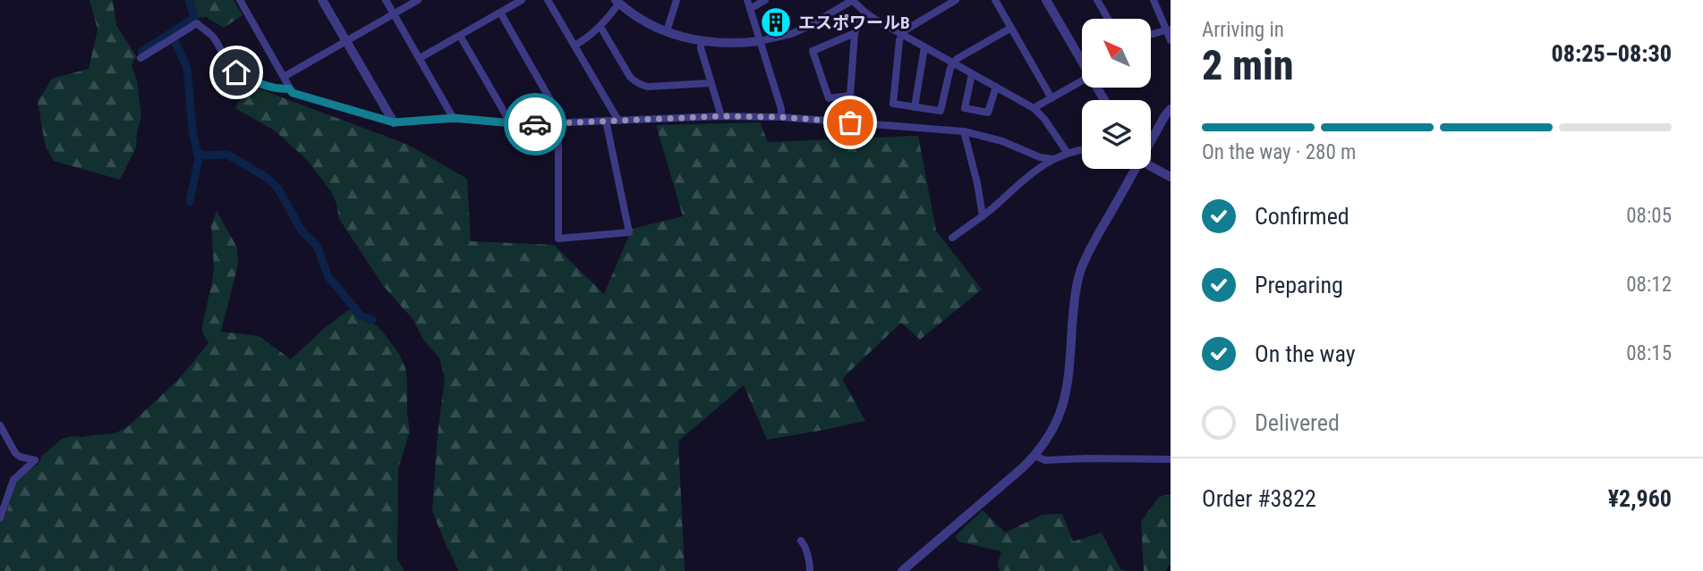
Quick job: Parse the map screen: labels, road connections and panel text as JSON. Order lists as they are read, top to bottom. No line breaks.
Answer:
{"places":{"building":["エスポワールB"]},"north":"top left","page":{"heading":["2 min","Arriving in","08:25–08:30"],"panel":["Order #3822","¥2,960"],"bar":"On the way · 280 m","list":[["Confirmed","08:05"],["Preparing","08:12"],["On the way","08:15"],"Delivered"]}}
